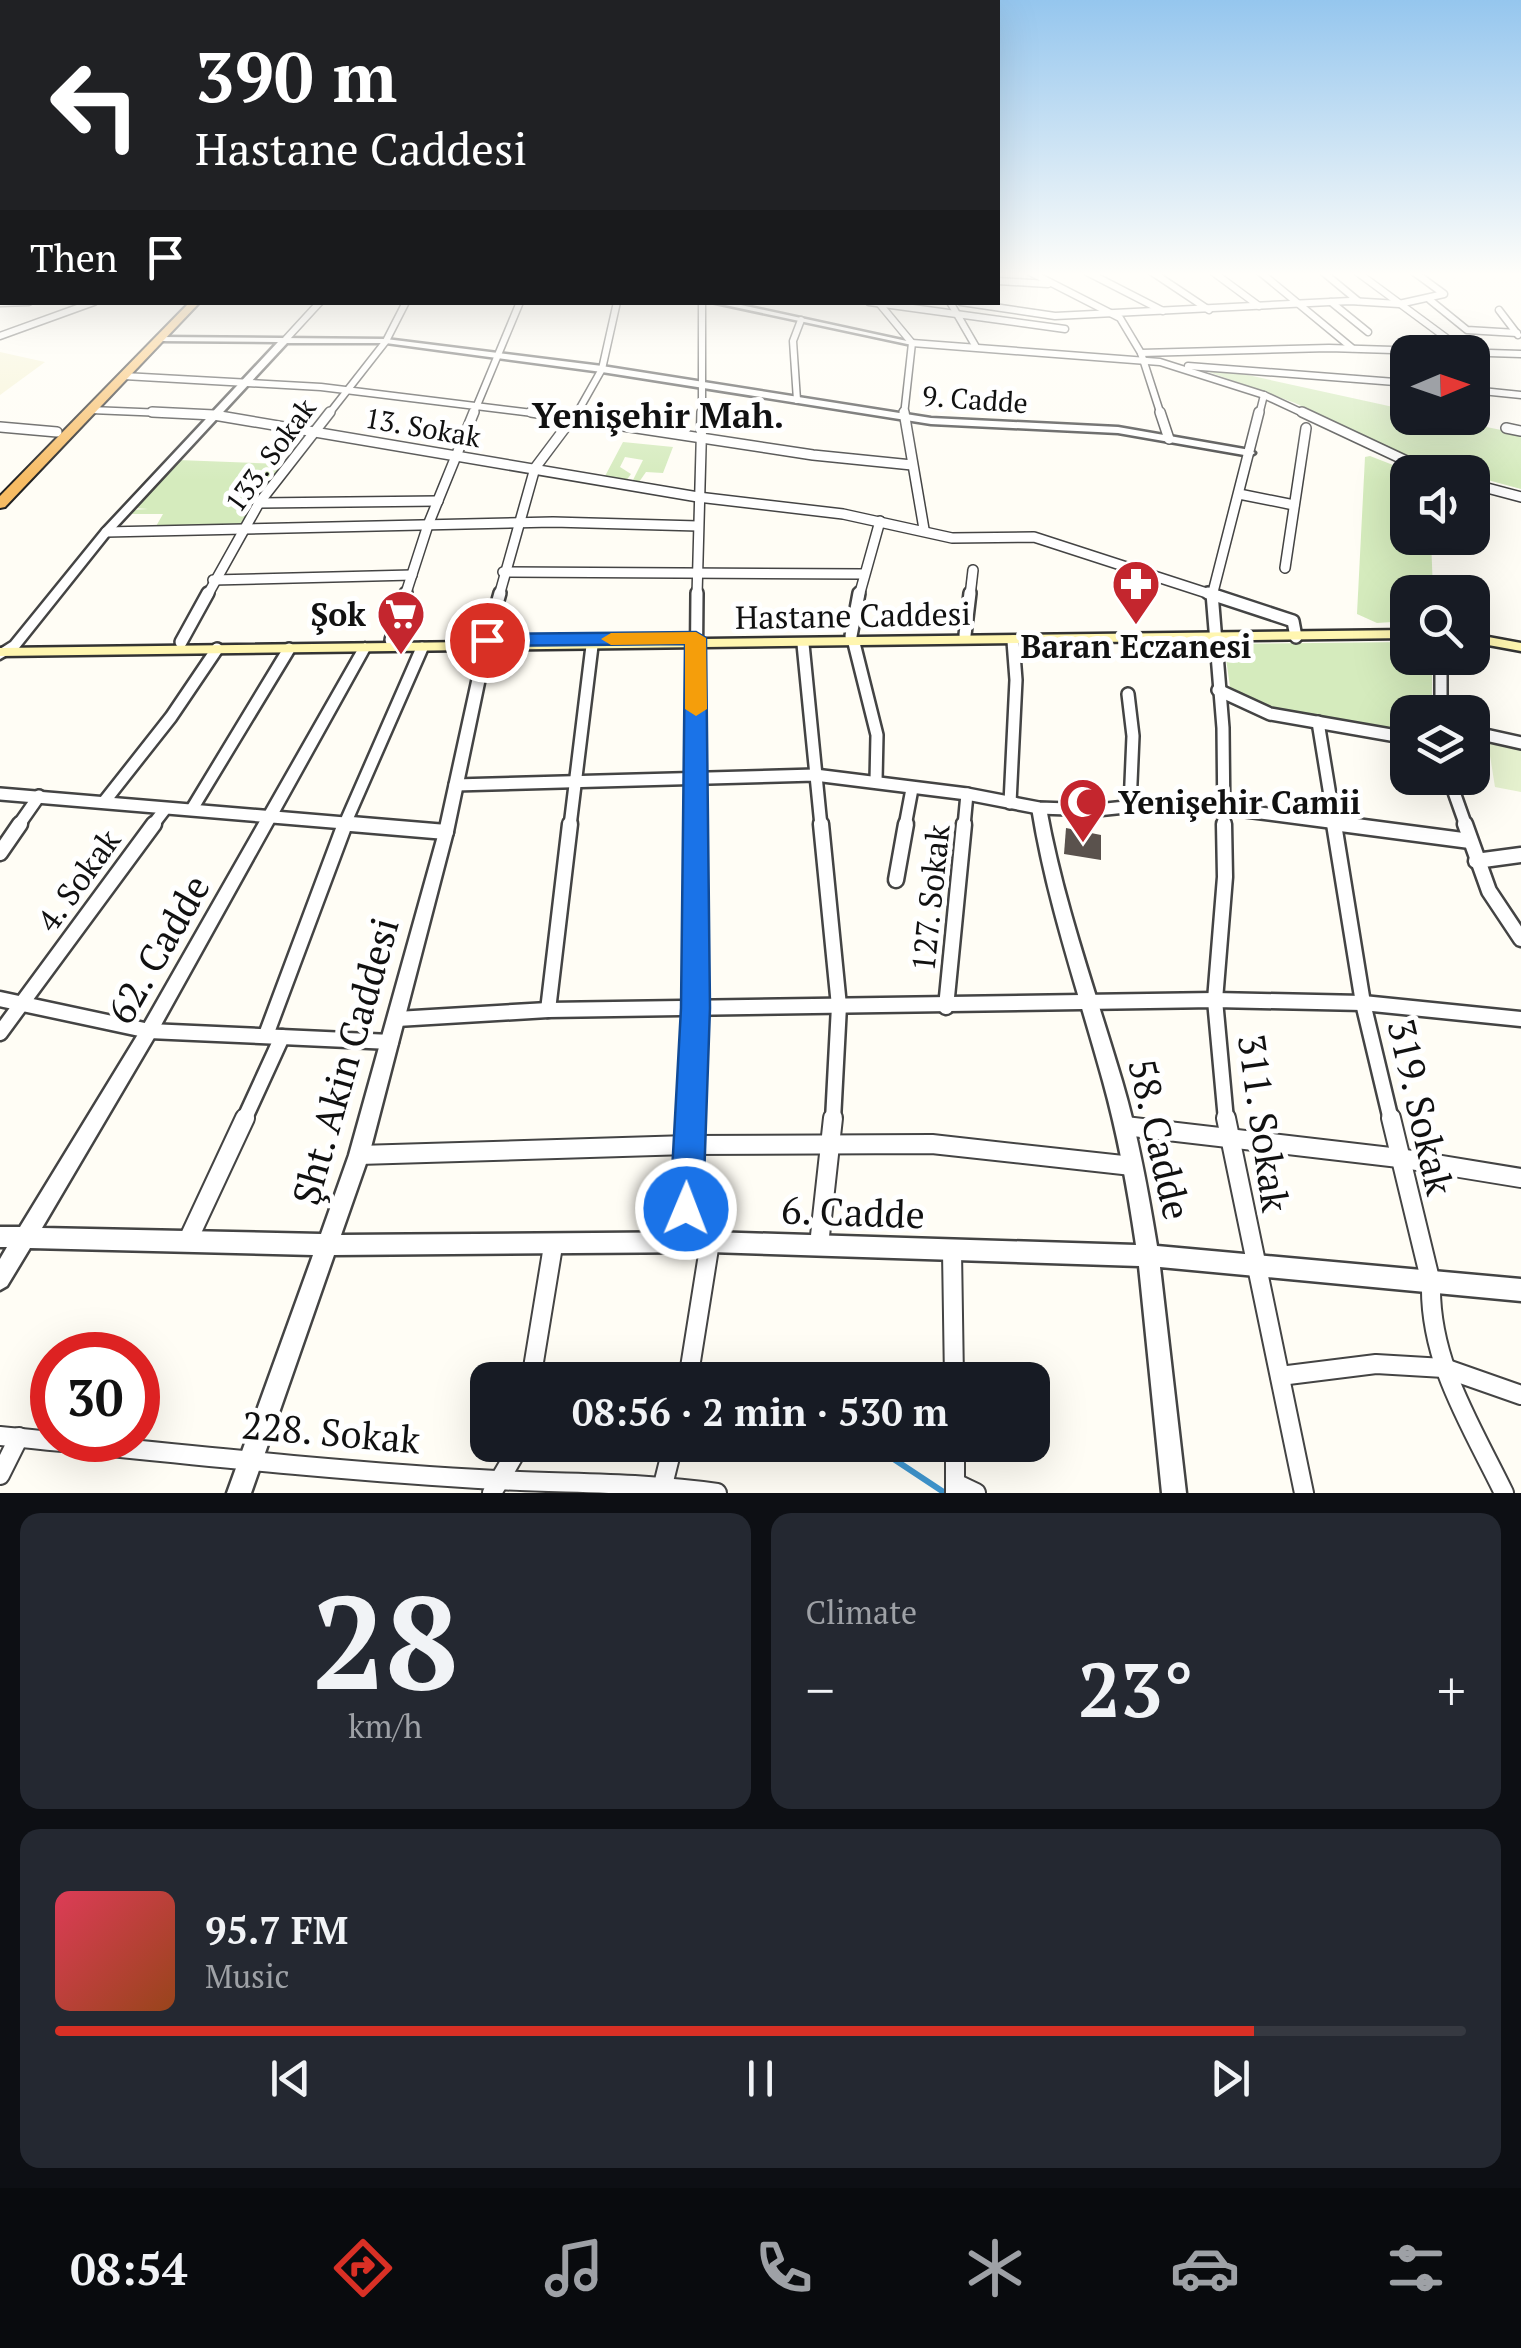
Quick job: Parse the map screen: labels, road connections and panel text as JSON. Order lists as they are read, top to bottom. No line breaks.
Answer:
{"streets":{"main road":["Hastane Caddesi"],"street":["9. Cadde","13. Sokak","133. Sokak","4. Sokak","127. Sokak","62. Cadde","Şht. Akin Caddesi","319. Sokak","311. Sokak","58. Cadde","6. Cadde","228. Sokak"]},"crossings":[["13. Sokak","133. Sokak"],["13. Sokak","Hastane Caddesi"],["13. Sokak","311. Sokak"],["133. Sokak","Hastane Caddesi"],["Hastane Caddesi","62. Cadde"],["Hastane Caddesi","Şht. Akin Caddesi"],["Hastane Caddesi","311. Sokak"],["62. Cadde","6. Cadde"],["Şht. Akin Caddesi","6. Cadde"],["Şht. Akin Caddesi","228. Sokak"],["319. Sokak","6. Cadde"],["311. Sokak","6. Cadde"],["58. Cadde","6. Cadde"]],"districts":["Yenişehir Mah."],"places":{"pharmacy":["Baran Eczanesi"],"supermarket":["Şok"],"mosque":["Yenişehir Camii"]},"north":"right","page":{"turn":["390 m","Hastane Caddesi"],"then":"Then","limit":"30","trip":"08:56 · 2 min · 530 m","tile":[["28","km/h"],"Climate"],"heat":["−","23°","+"],"song":["95.7 FM","Music"],"tabs":"08:54"}}
